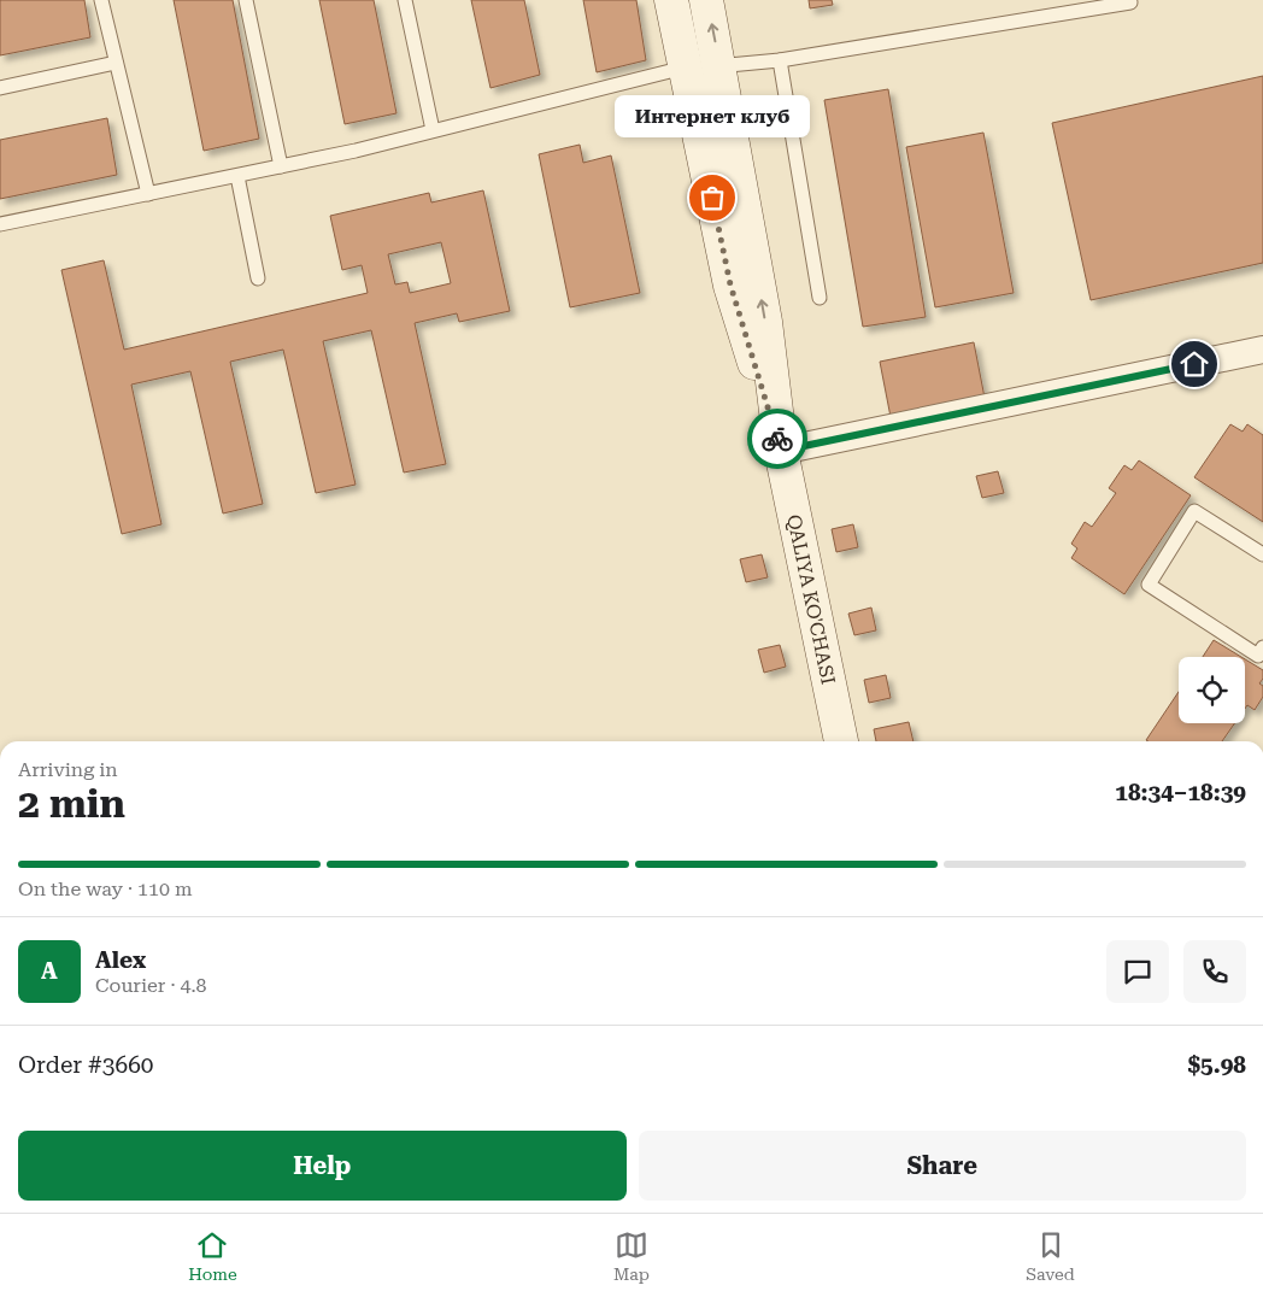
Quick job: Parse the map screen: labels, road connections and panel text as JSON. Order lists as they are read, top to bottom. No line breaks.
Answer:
{"streets":{"main road":["QALIYA KO'CHASI"]},"places":["Интернет клуб"],"page":{"bubble":"Интернет клуб","heading":["2 min","Arriving in","18:34–18:39"],"panel":["Alex","Courier · 4.8","Order #3660","$5.98"],"bar":"On the way · 110 m","round":"A","buttons":["Help","Share"],"tabs":["Home","Map","Saved"]}}
